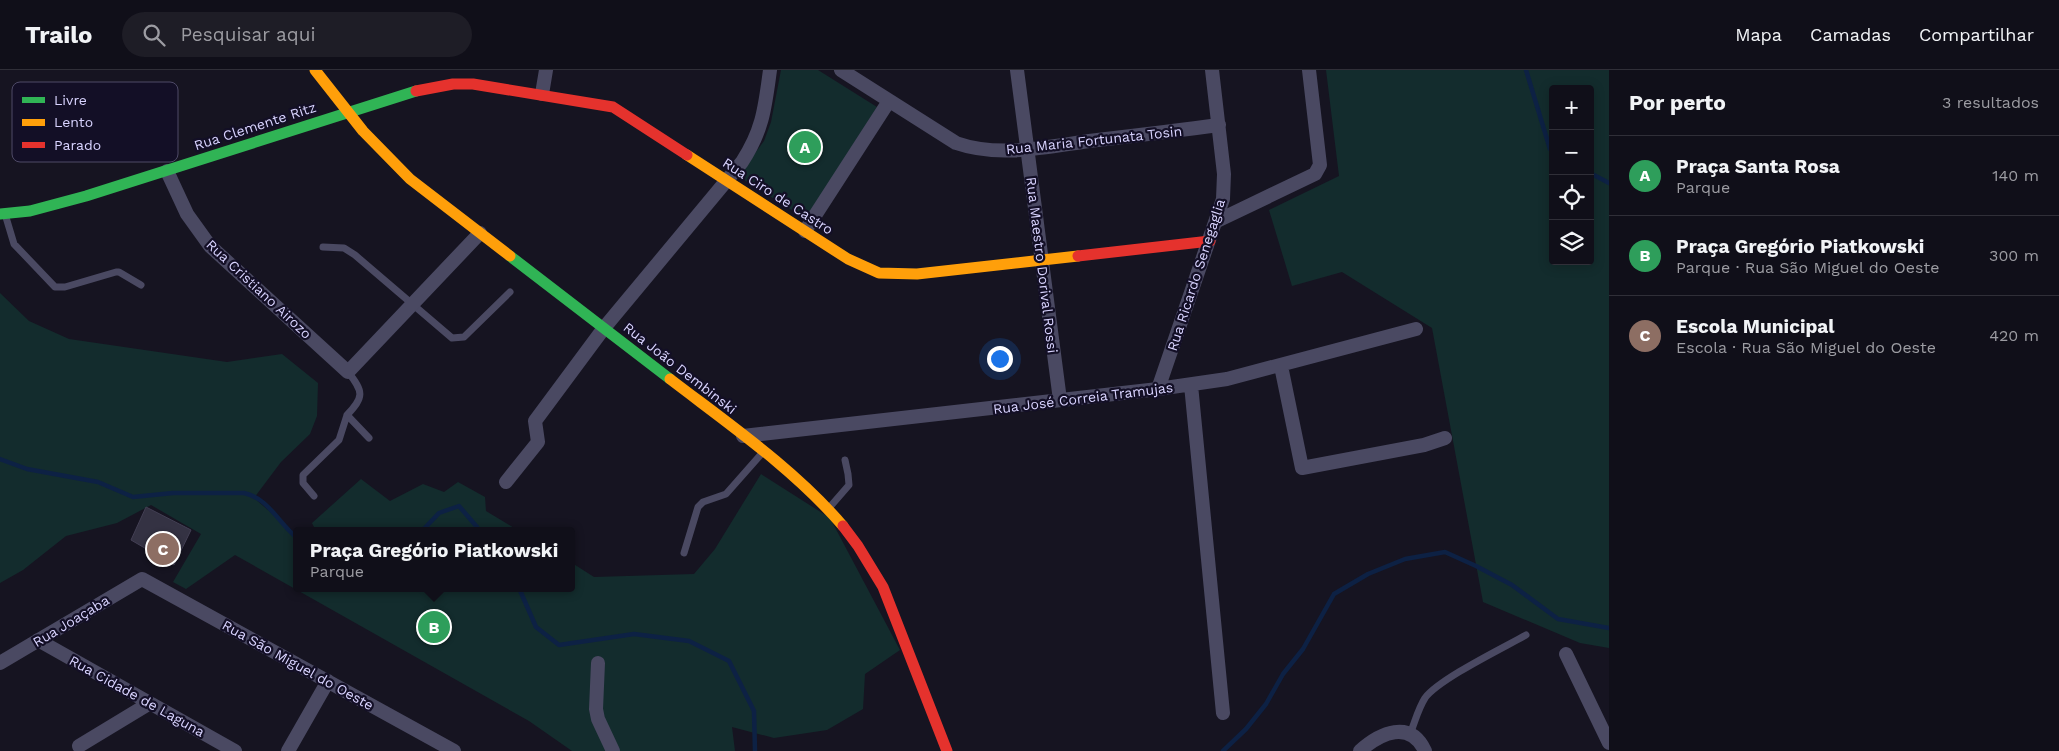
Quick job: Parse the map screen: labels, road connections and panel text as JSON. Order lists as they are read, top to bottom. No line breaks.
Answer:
{"streets":{"street":["Rua Clemente Ritz","Rua Maria Fortunata Tosin","Rua Ciro de Castro","Rua Maestro Dorival Rossi","Rua Ricardo Senegaglia","Rua Cristiano Airozo","Rua João Dembinski","Rua José Correia Tramujas","Rua Joaçaba","Rua São Miguel do Oeste","Rua Cidade de Laguna"]},"crossings":[["Rua Clemente Ritz","Rua Ciro de Castro"],["Rua Clemente Ritz","Rua Cristiano Airozo"],["Rua Clemente Ritz","Rua João Dembinski"],["Rua Maria Fortunata Tosin","Rua Maestro Dorival Rossi"],["Rua Maria Fortunata Tosin","Rua Ricardo Senegaglia"],["Rua Ciro de Castro","Rua Maestro Dorival Rossi"],["Rua Ciro de Castro","Rua Ricardo Senegaglia"],["Rua Ciro de Castro","Rua João Dembinski"],["Rua Maestro Dorival Rossi","Rua José Correia Tramujas"],["Rua Ricardo Senegaglia","Rua José Correia Tramujas"],["Rua João Dembinski","Rua José Correia Tramujas"],["Rua Joaçaba","Rua São Miguel do Oeste"],["Rua Joaçaba","Rua Cidade de Laguna"]],"legend":["Livre","Lento","Parado"],"page":{"header":"Trailo","search":"Pesquisar aqui","nav":["Mapa","Camadas","Compartilhar"],"heading":["Por perto","3 resultados"],"map_buttons":["+","−"],"pins":["A","C","B"],"list":[{"mark":"A","name":"Praça Santa Rosa","note":"Parque","value":"140 m"},{"mark":"B","name":"Praça Gregório Piatkowski","note":"Parque · Rua São Miguel do Oeste","value":"300 m"},{"mark":"C","name":"Escola Municipal","note":"Escola · Rua São Miguel do Oeste","value":"420 m"}],"popup":["Praça Gregório Piatkowski","Parque"]}}
